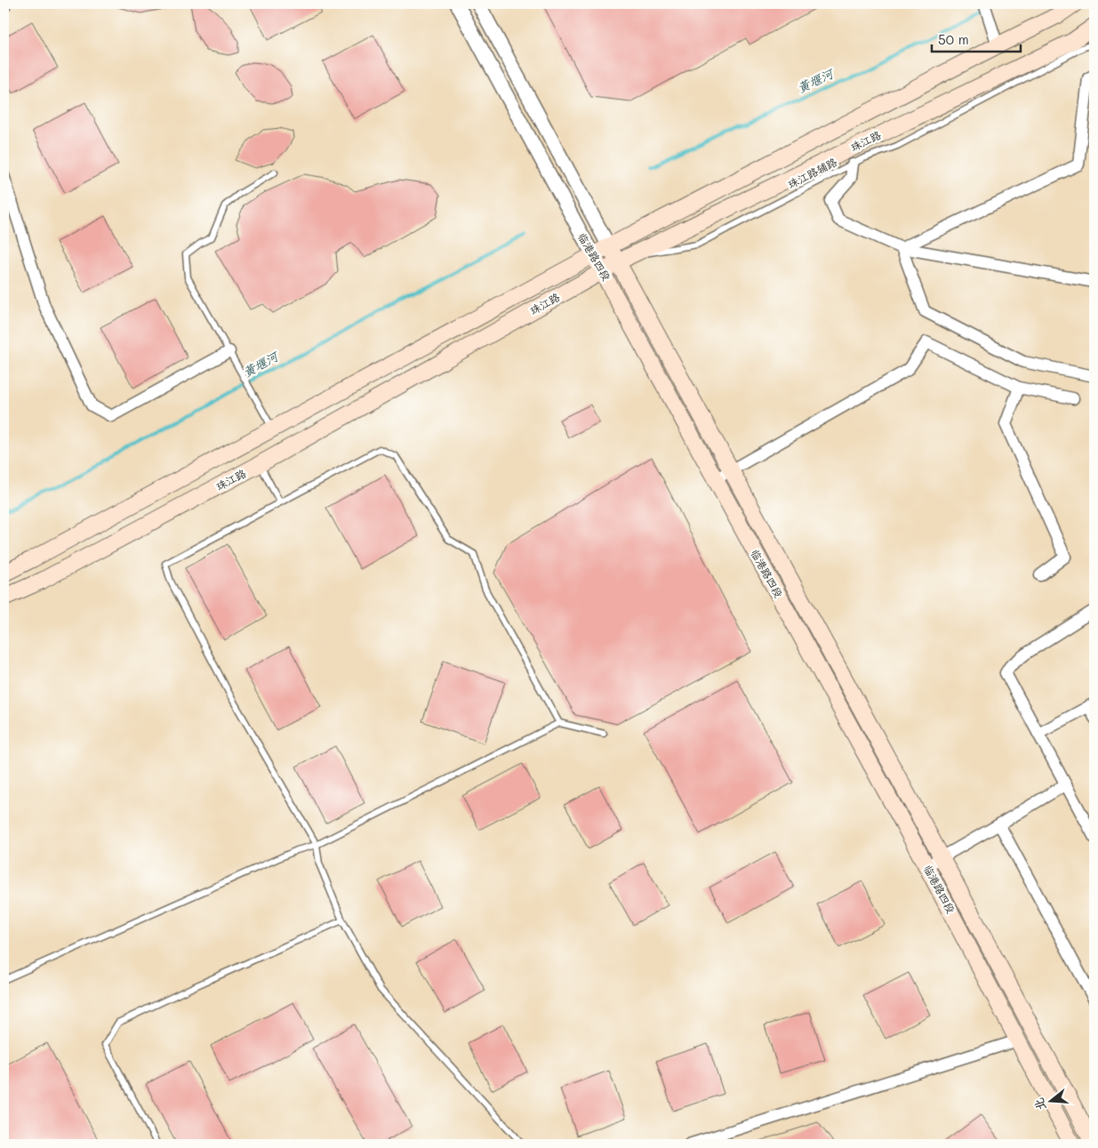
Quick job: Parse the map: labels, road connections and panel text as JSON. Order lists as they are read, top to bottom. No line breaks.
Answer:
{"streets":{"main road":["珠江路","临港路四段"],"lane":["珠江路辅路"]},"crossings":[["珠江路","珠江路辅路"],["珠江路","临港路四段"],["珠江路辅路","临港路四段"]],"water":["黄堰河"],"scale_bar":"50 m","north":"left"}
